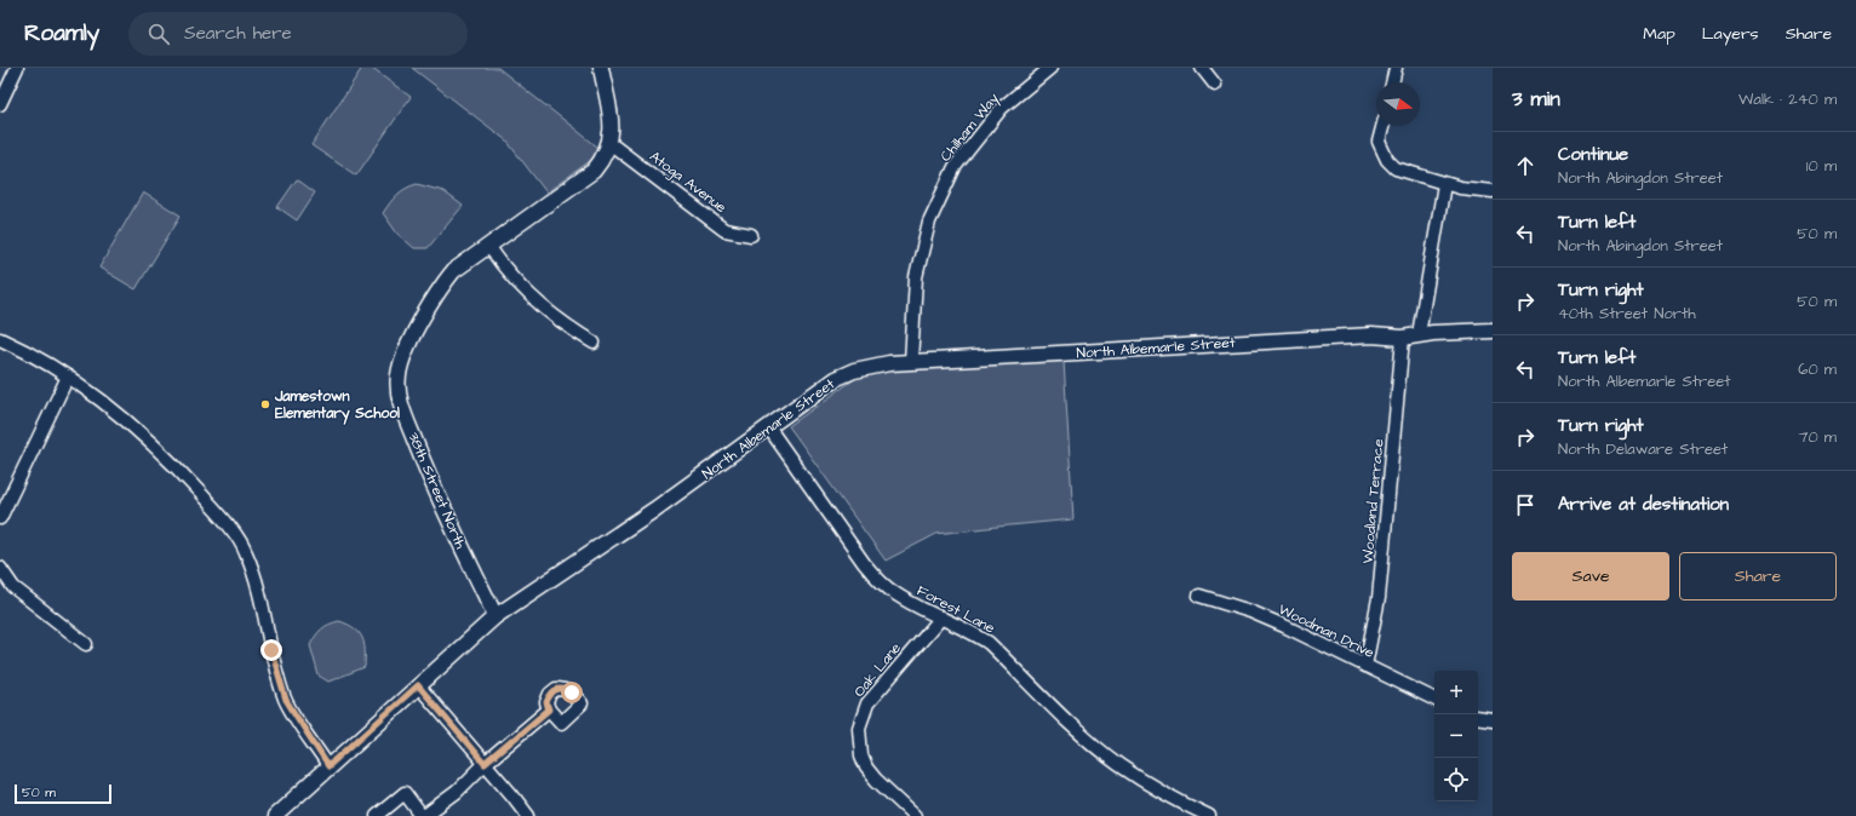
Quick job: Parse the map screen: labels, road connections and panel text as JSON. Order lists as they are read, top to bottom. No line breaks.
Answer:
{"streets":{"street":["Chilham Way","Atoga Avenue","North Albemarle Street","38th Street North","Woodland Terrace","Forest Lane","Woodman Drive","Oak Lane"]},"crossings":[["Chilham Way","North Albemarle Street"],["Atoga Avenue","38th Street North"],["North Albemarle Street","38th Street North"],["North Albemarle Street","Woodland Terrace"],["North Albemarle Street","Forest Lane"],["Woodland Terrace","Woodman Drive"],["Forest Lane","Oak Lane"]],"places":["Jamestown Elementary School"],"scale_bar":"50 m","north":"right","page":{"header":"Roamly","search":"Search here","nav":["Map","Layers","Share"],"heading":["3 min","Walk · 240 m"],"list":[["Continue","North Abingdon Street","10 m"],["Turn left","North Abingdon Street","50 m"],["Turn right","40th Street North","50 m"],["Turn left","North Albemarle Street","60 m"],["Turn right","North Delaware Street","70 m"],"Arrive at destination"],"buttons":["Save","Share"],"map_buttons":["+","−"],"scale":"50 m"}}
